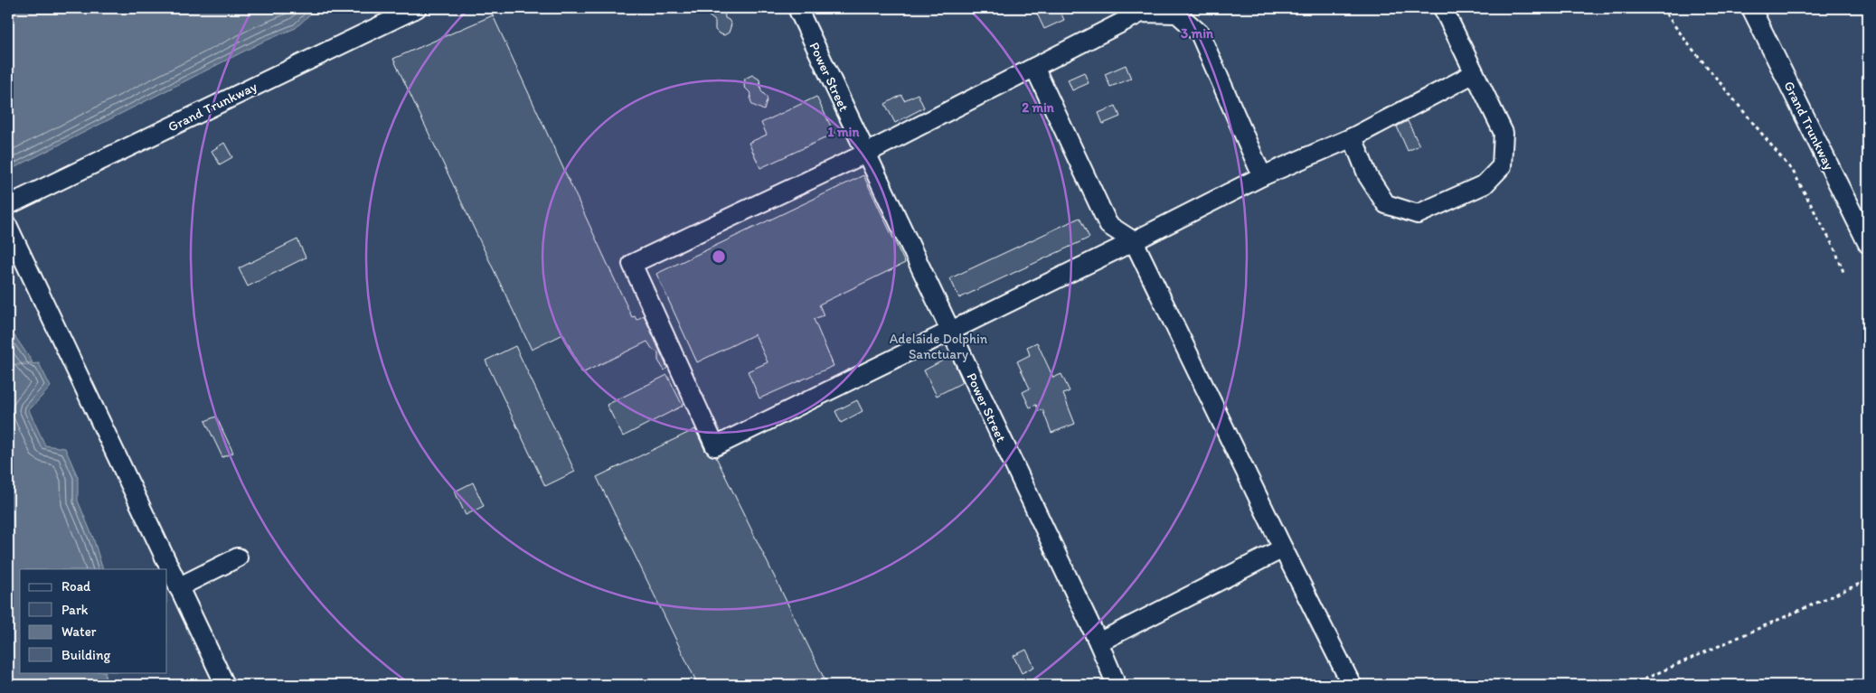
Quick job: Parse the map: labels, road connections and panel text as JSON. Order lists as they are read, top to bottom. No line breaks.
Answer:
{"streets":{"lane":["Power Street","Grand Trunkway"]},"parks":["Adelaide Dolphin Sanctuary"],"legend":["Road","Park","Water","Building"],"rings":["3 min","2 min","1 min"]}
